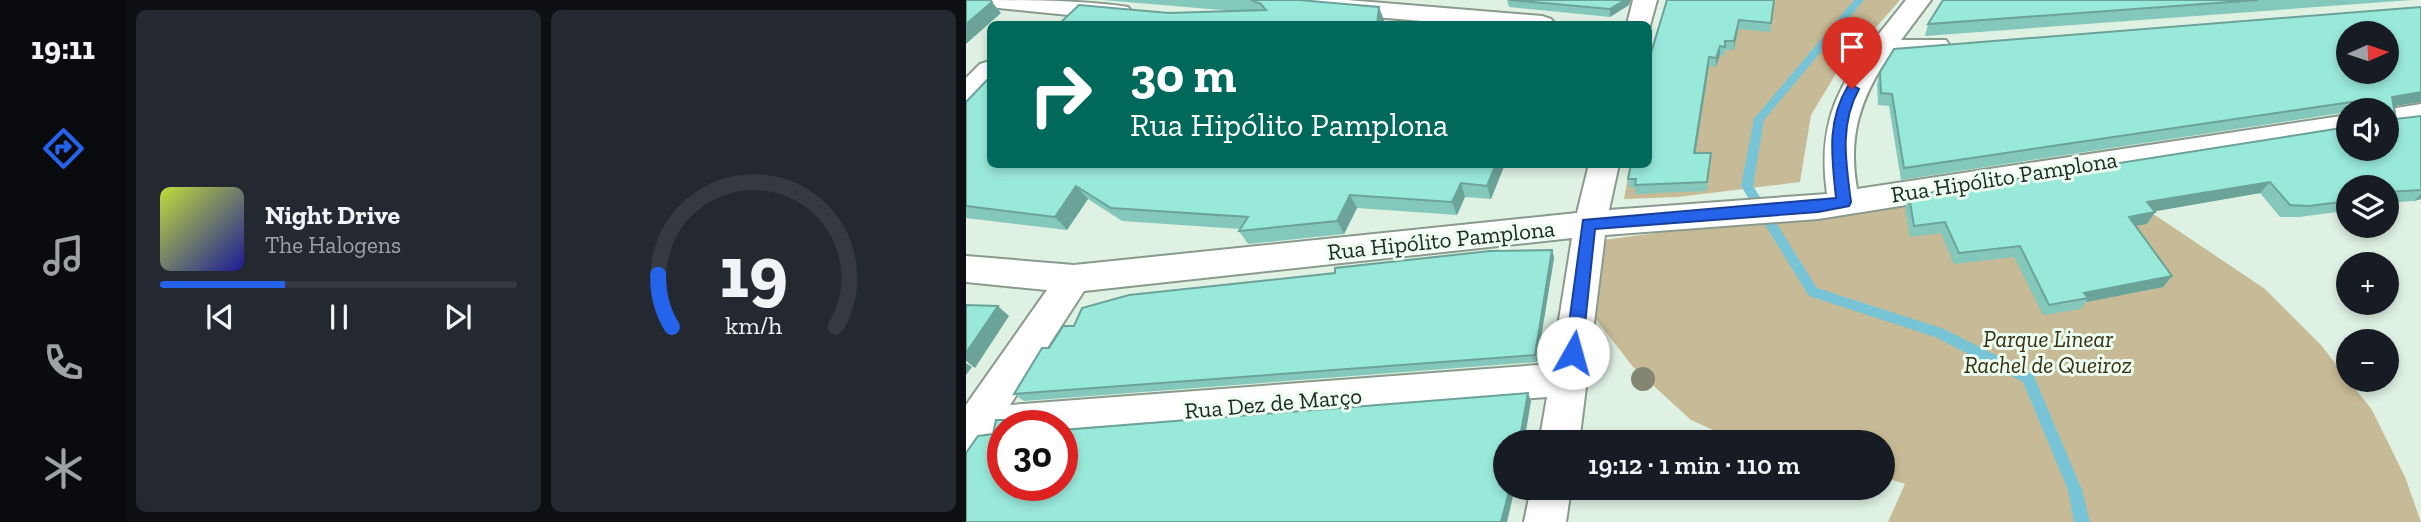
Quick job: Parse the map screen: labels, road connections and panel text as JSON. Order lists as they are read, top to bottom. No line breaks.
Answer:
{"streets":{"street":["Rua Hipólito Pamplona","Rua Dez de Março"]},"parks":["Parque Linear Rachel de Queiroz"],"north":"right","page":{"tabs":"19:11","map_buttons":["+","−"],"turn":["30 m","Rua Hipólito Pamplona"],"song":["Night Drive","The Halogens"],"limit":"30","trip":"19:12 · 1 min · 110 m","gauge":["19","km/h"]}}
